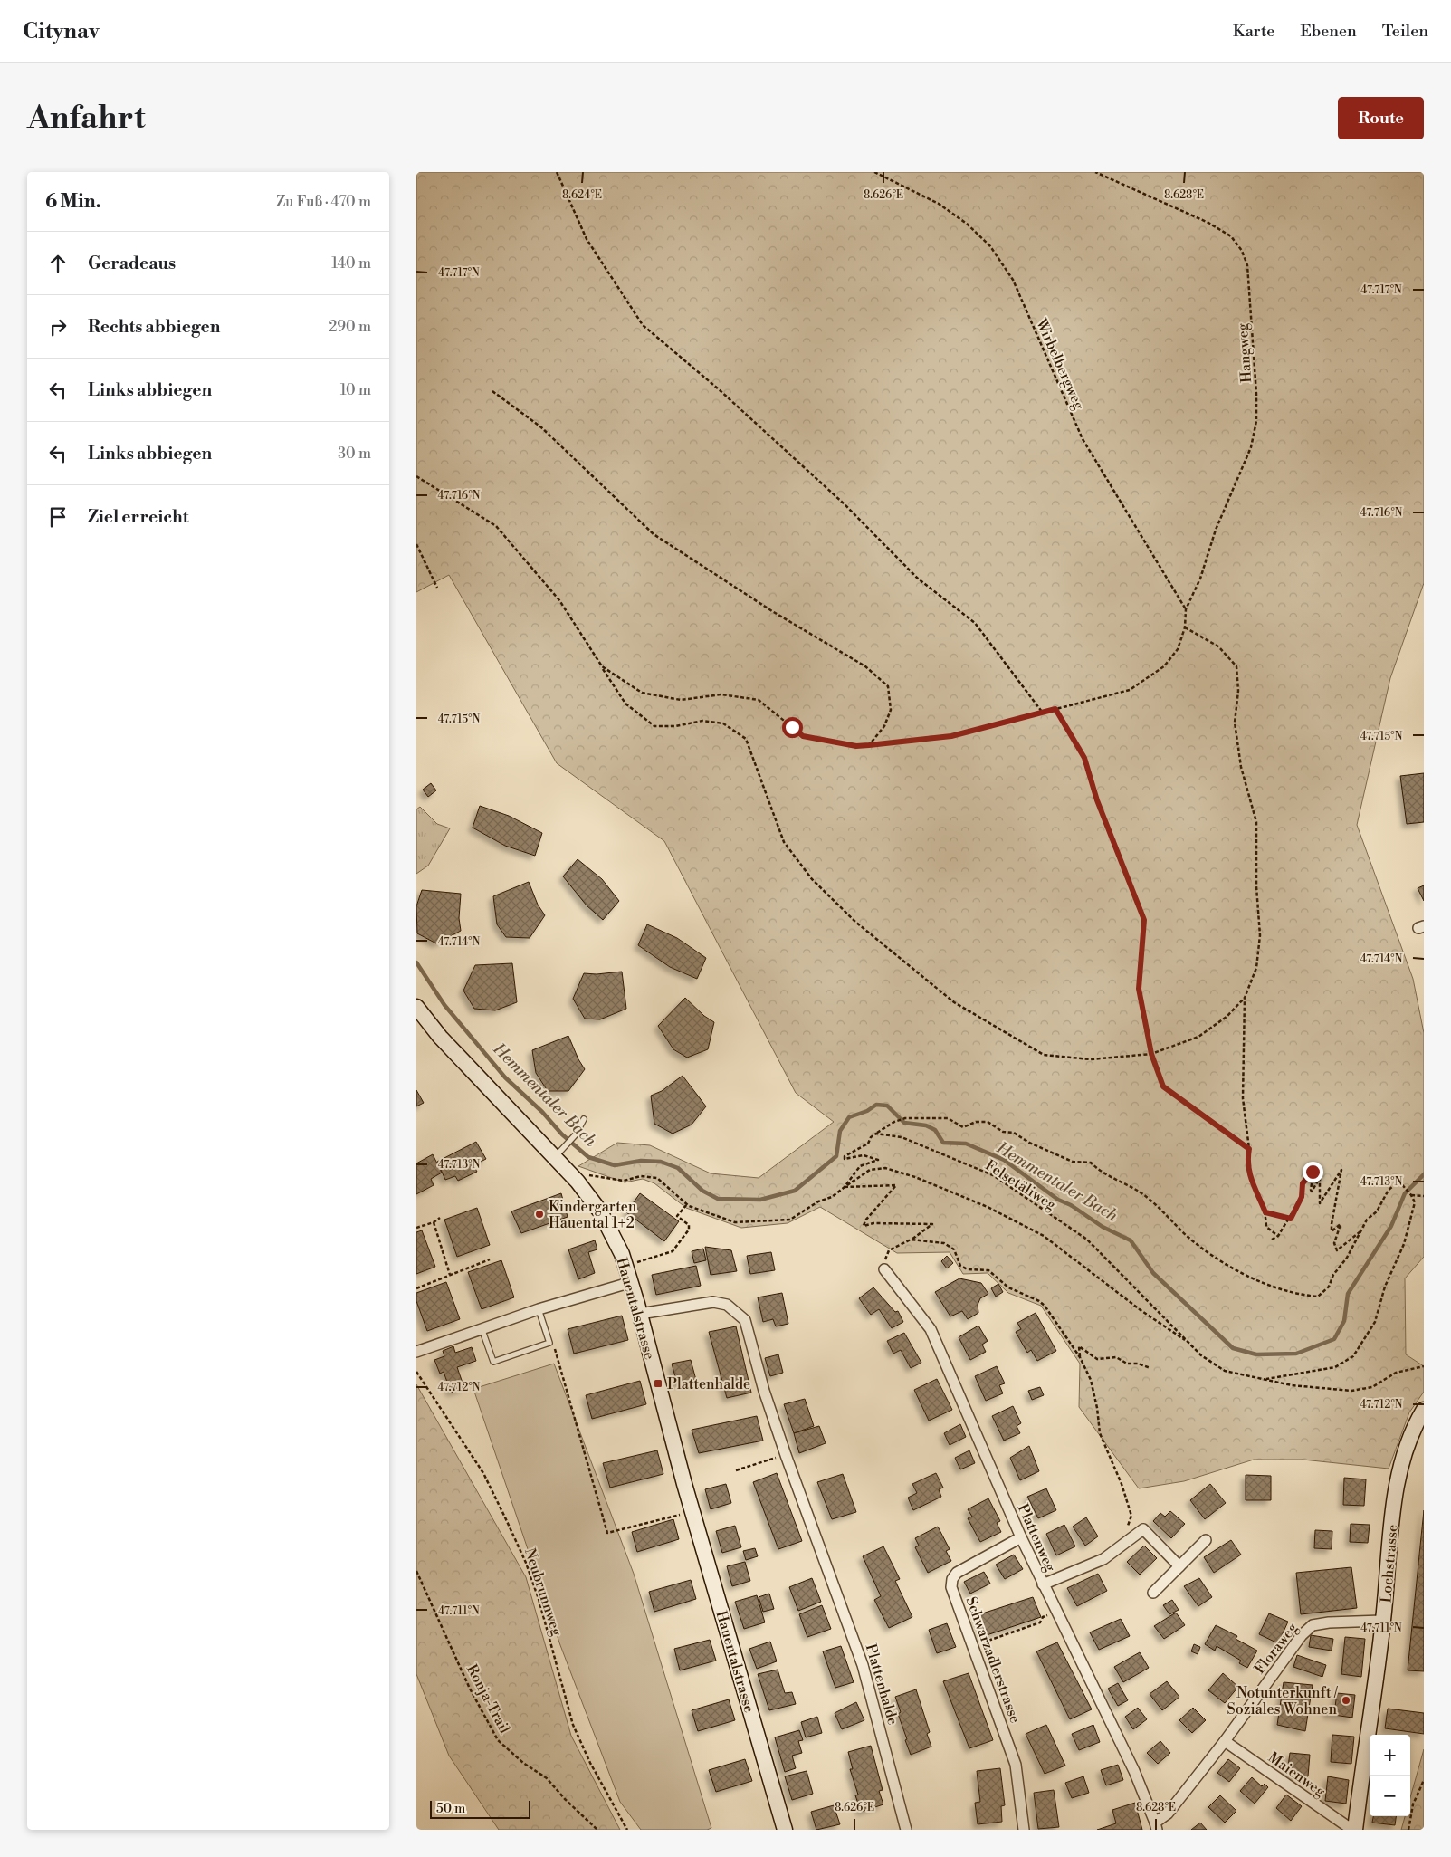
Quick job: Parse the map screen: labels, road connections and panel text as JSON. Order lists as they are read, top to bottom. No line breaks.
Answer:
{"streets":{"street":["Hauentalstrasse","Plattenweg","Lochstrasse","Floraweg","Schwarzadlerstrasse","Plattenhalde","Maienweg"],"path":["Hangweg","Wirbelbergweg","Felsetäliweg","Neubrunnweg","Ronja-Trail"]},"crossings":[["Hangweg","Wirbelbergweg"],["Hauentalstrasse","Plattenhalde"],["Plattenweg","Floraweg"],["Plattenweg","Schwarzadlerstrasse"],["Lochstrasse","Floraweg"],["Lochstrasse","Maienweg"],["Floraweg","Maienweg"]],"water":["Hemmentaler Bach"],"places":{"other":["Kindergarten Hauental 1+2","Notunterkunft / Soziales Wohnen"],"transit":["Plattenhalde"]},"scale_bar":"50 m","page":{"header":"Citynav","nav":["Karte","Ebenen","Teilen"],"buttons":"Route","title":"Anfahrt","heading":["6 Min.","Zu Fuß · 470 m"],"list":[["Geradeaus","140 m"],["Rechts abbiegen","290 m"],["Links abbiegen","10 m"],["Links abbiegen","30 m"],"Ziel erreicht"],"map_buttons":["+","−"],"scale":"50 m"},"coordinates":["8.624°E","8.626°E","8.628°E","47.717°N","47.716°N","47.715°N","47.714°N","47.713°N","47.712°N","47.711°N"]}
